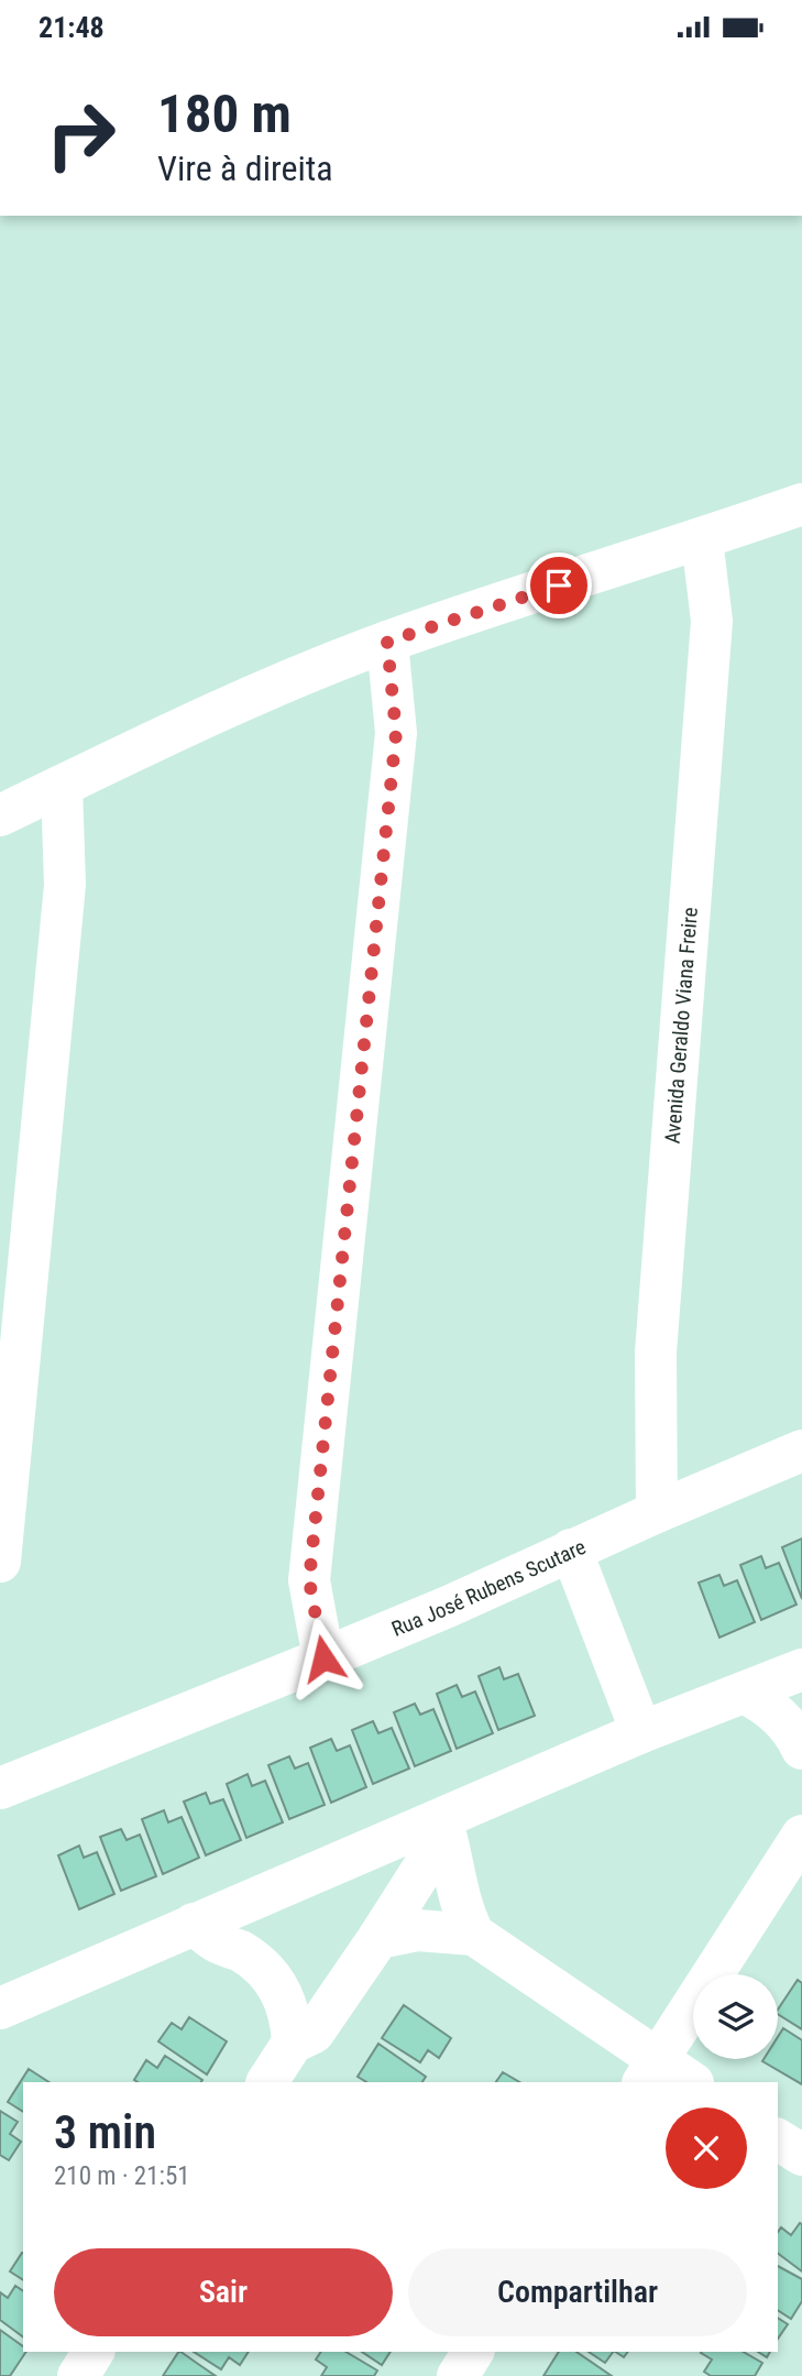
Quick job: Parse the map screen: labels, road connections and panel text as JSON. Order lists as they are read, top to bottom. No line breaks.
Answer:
{"streets":{"street":["Avenida Geraldo Viana Freire","Rua José Rubens Scutare"]},"crossings":[["Avenida Geraldo Viana Freire","Rua José Rubens Scutare"]],"page":{"status":"21:48","turn":["180 m","Vire à direita"],"heading":["3 min","210 m · 21:51"],"buttons":["Sair","Compartilhar"]}}
